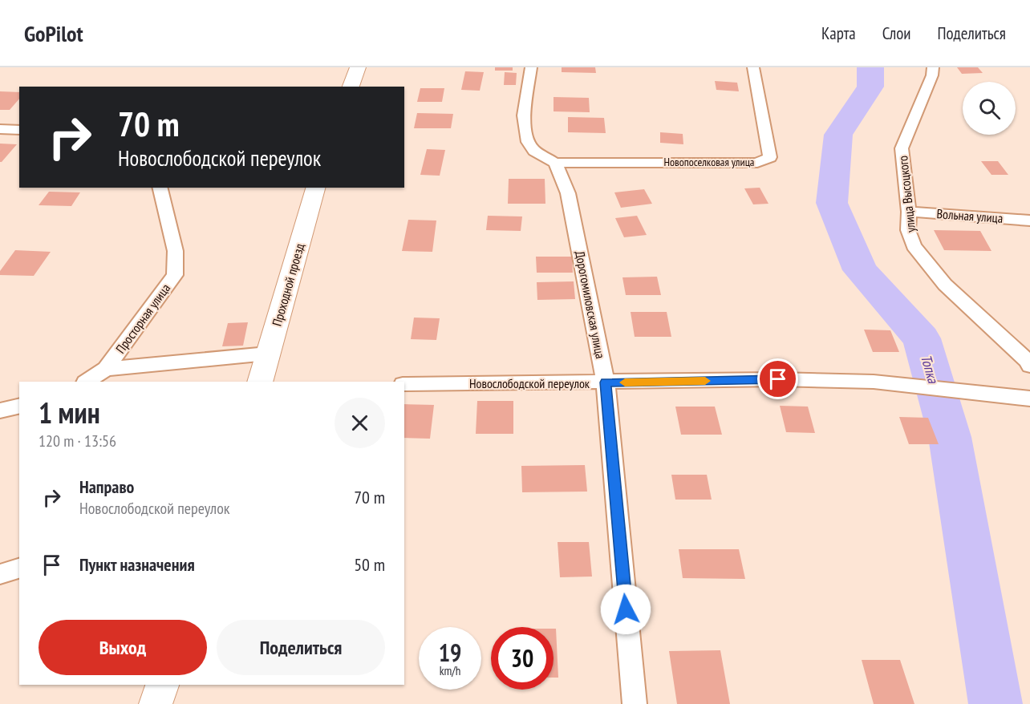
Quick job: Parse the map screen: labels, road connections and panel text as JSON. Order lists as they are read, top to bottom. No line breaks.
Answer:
{"streets":{"street":["Новопоселковая улица","улица Высоцкого","Вольная улица","Проходной проезд","Дорогомиловская улица","Просторная улица","Новослободской переулок"]},"crossings":[["Новопоселковая улица","Дорогомиловская улица"],["улица Высоцкого","Вольная улица"],["Дорогомиловская улица","Новослободской переулок"]],"water":["Топка"],"page":{"header":"GoPilot","nav":["Карта","Слои","Поделиться"],"turn":["70 m","Новослободской переулок"],"heading":["1 мин","120 m · 13:56"],"list":[{"name":"Направо","note":"Новослободской переулок","value":"70 m"},{"name":"Пункт назначения","value":"50 m"}],"buttons":["Выход","Поделиться"],"speed":"19 km/h","limit":"30"}}
